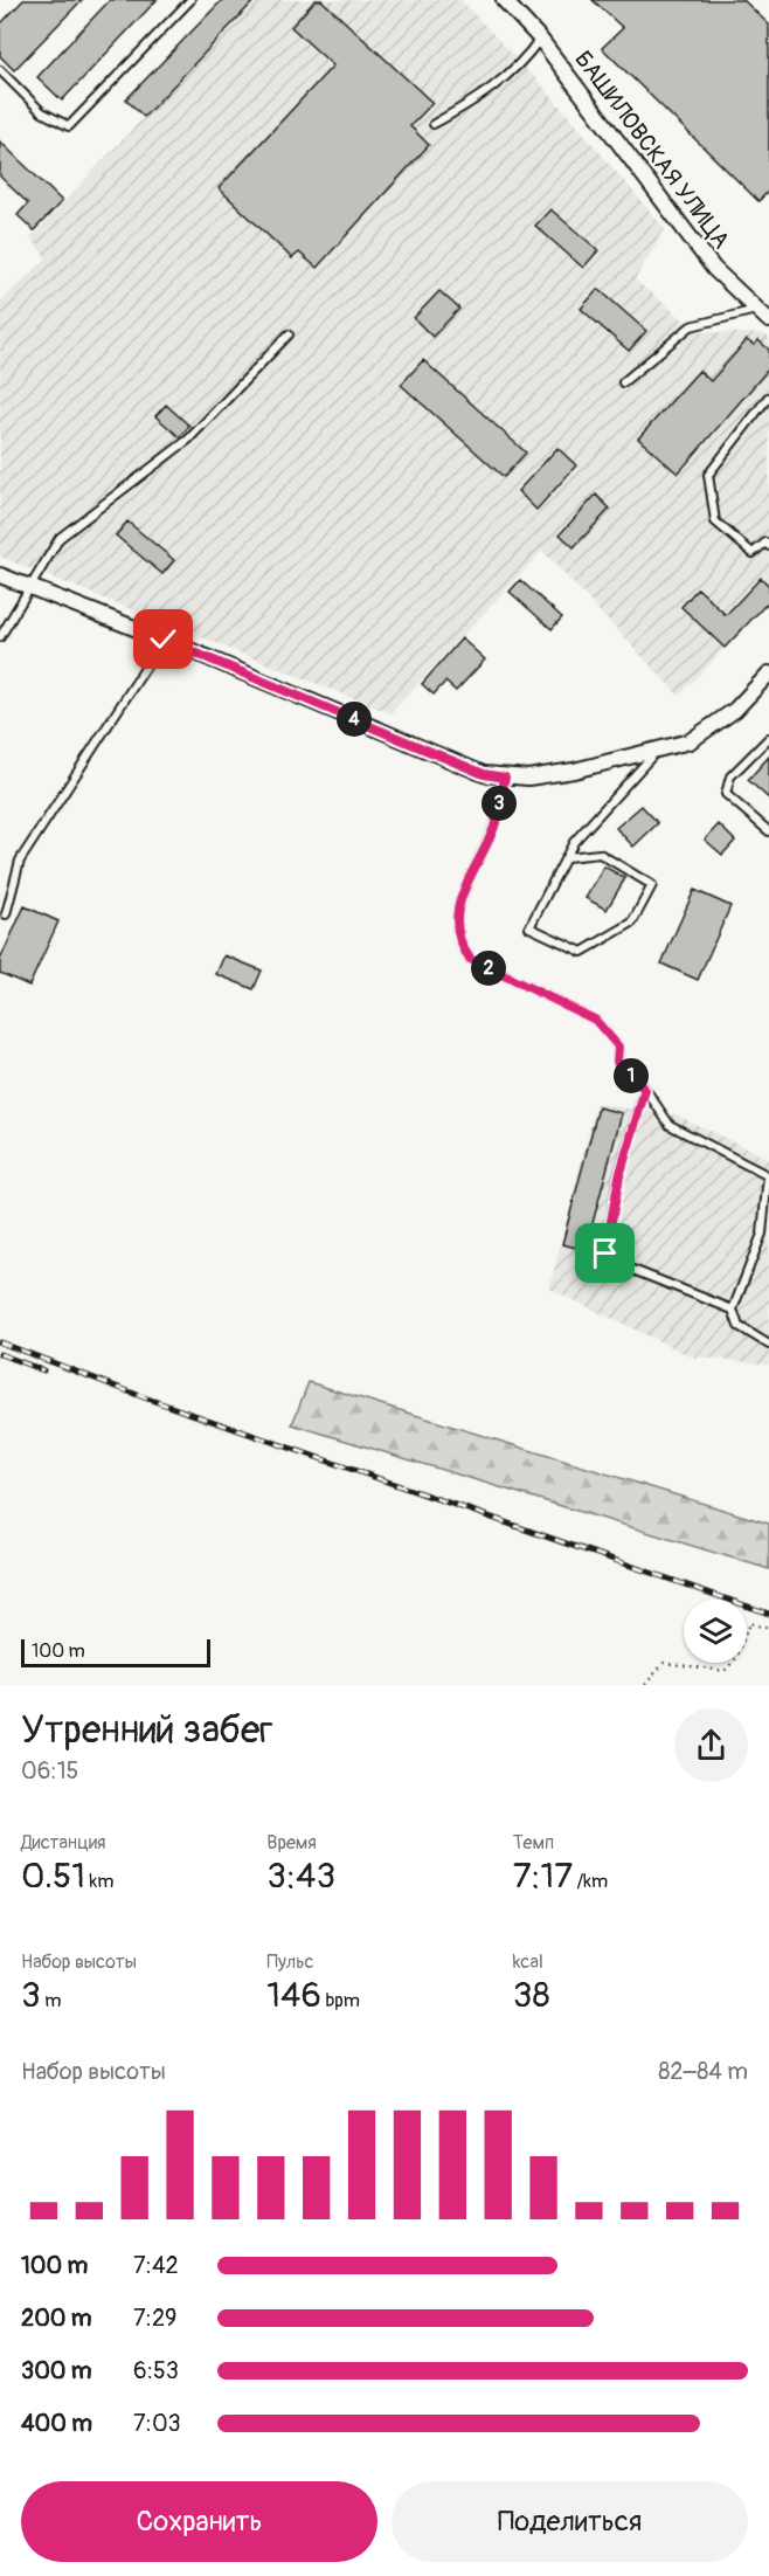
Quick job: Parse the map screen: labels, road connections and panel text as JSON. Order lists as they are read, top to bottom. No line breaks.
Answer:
{"streets":{"street":["БАШИЛОВСКАЯ УЛИЦА"]},"scale_bar":"100 m","page":{"pins":["4","3","2","1"],"scale":"100 m","heading":["Утренний забег","06:15"],"stats":[["Дистанция","0.51 km"],["Время","3:43"],["Темп","7:17 /km"],["Набор высоты","3 m"],["Пульс","146 bpm"],["kcal","38"]],"chart":["Набор высоты","82–84 m"],"list":[{"name":"100 m","note":"7:42"},{"name":"200 m","note":"7:29"},{"name":"300 m","note":"6:53"},{"name":"400 m","note":"7:03"}],"buttons":["Сохранить","Поделиться"]}}
